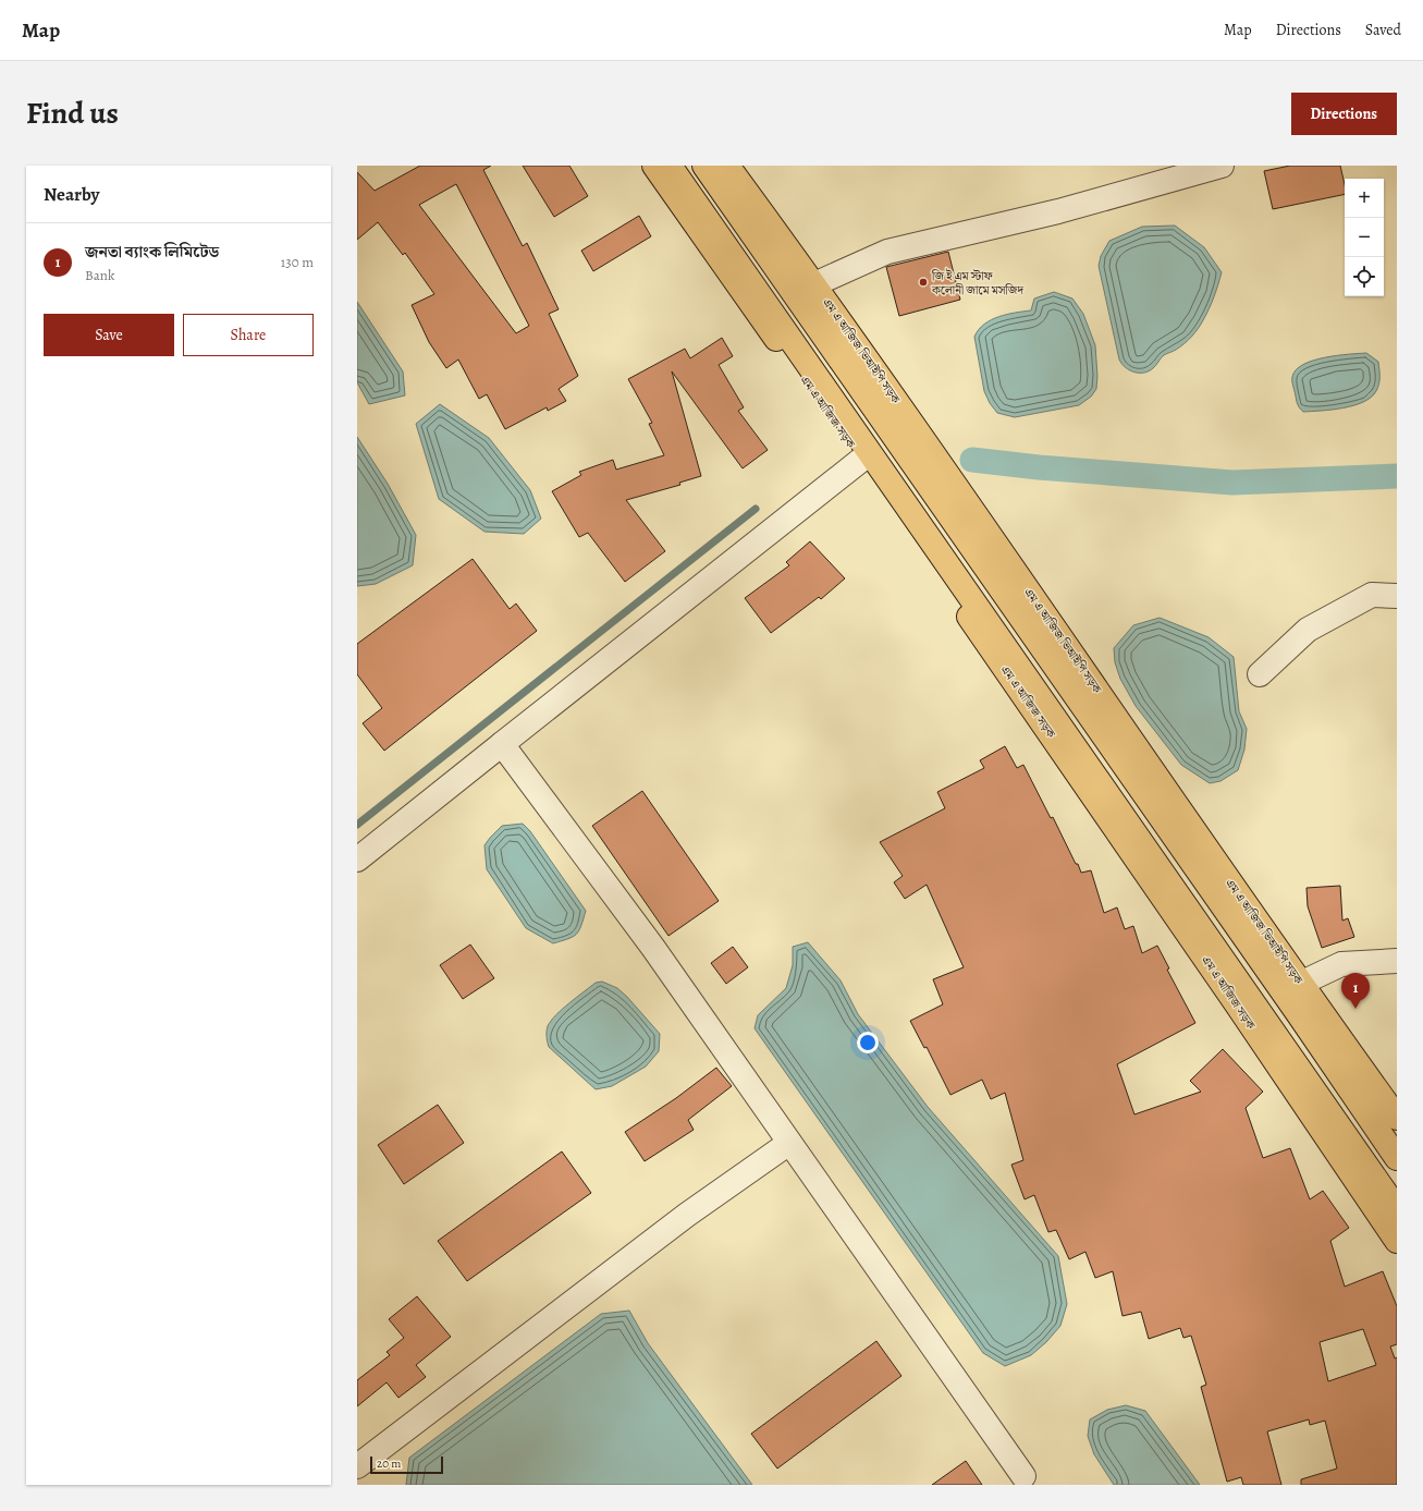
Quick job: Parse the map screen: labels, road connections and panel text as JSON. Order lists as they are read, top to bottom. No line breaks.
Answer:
{"streets":{"main road":["এম এ আজিজ ভিআইপি সড়ক","এম এ আজিজ সড়ক"]},"places":["জি ই এম স্টাফ কলোনী জামে মসজিদ"],"scale_bar":"20 m","page":{"header":"Map","nav":["Map","Directions","Saved"],"title":"Find us","buttons":["Directions",["Save","Share"]],"heading":"Nearby","map_buttons":["+","−"],"list":[{"mark":"1","name":"জনতা ব্যাংক লিমিটেড","note":"Bank","value":"130 m"}],"pins":"1","scale":"20 m"}}
